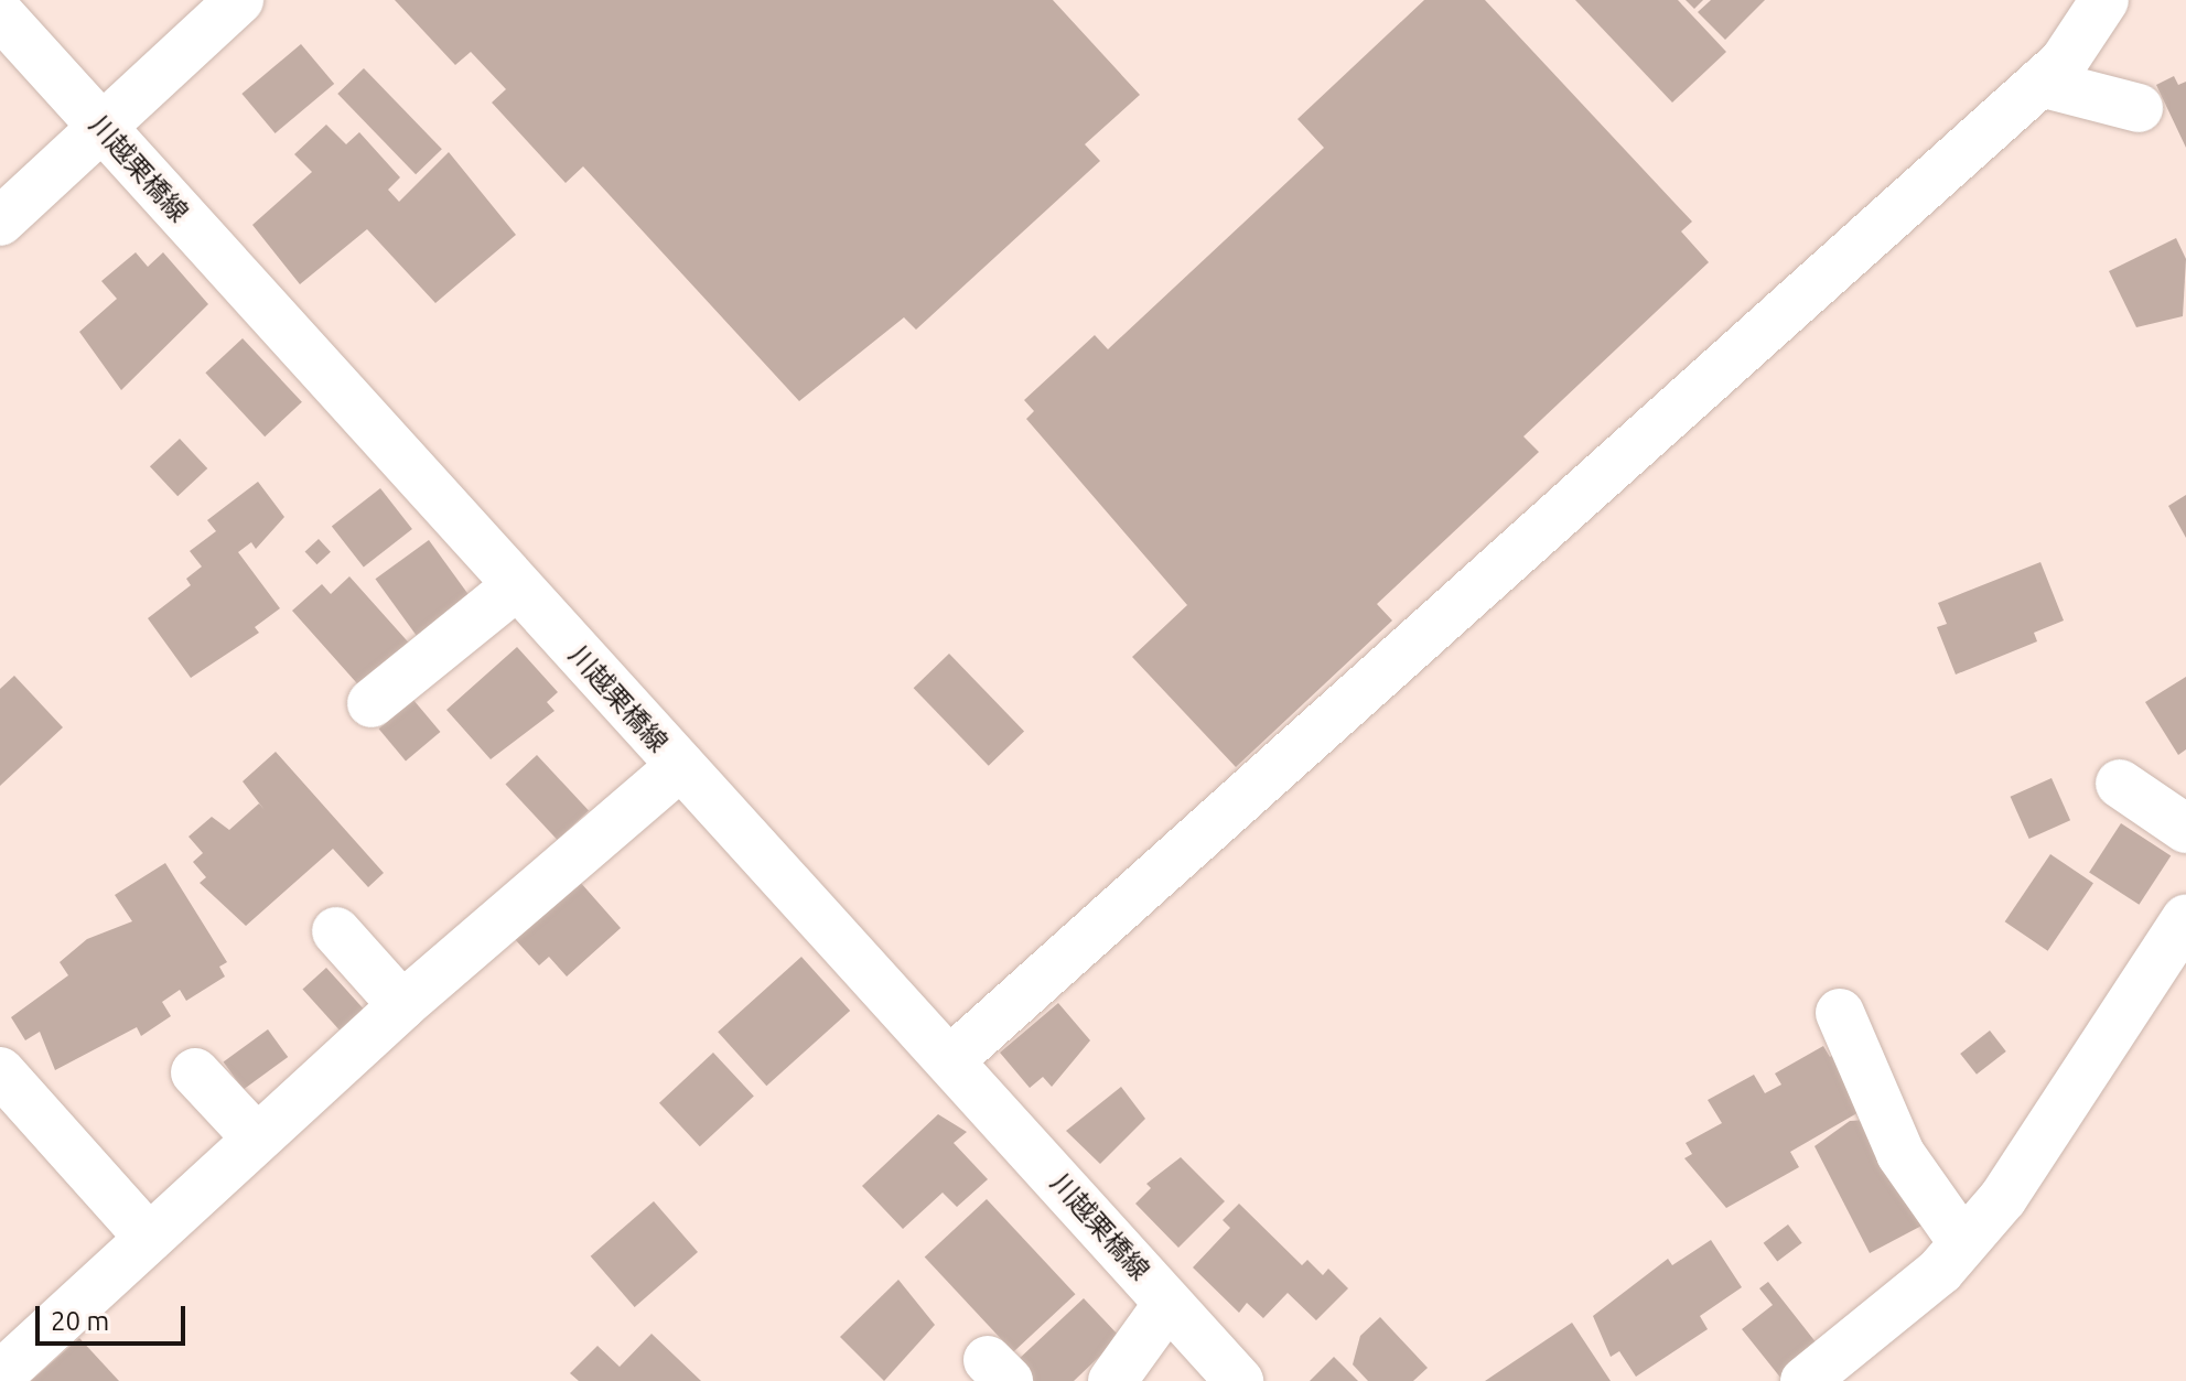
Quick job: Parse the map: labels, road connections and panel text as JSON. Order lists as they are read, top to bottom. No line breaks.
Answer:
{"streets":{"street":["川越栗橋線"]},"scale_bar":"20 m"}
